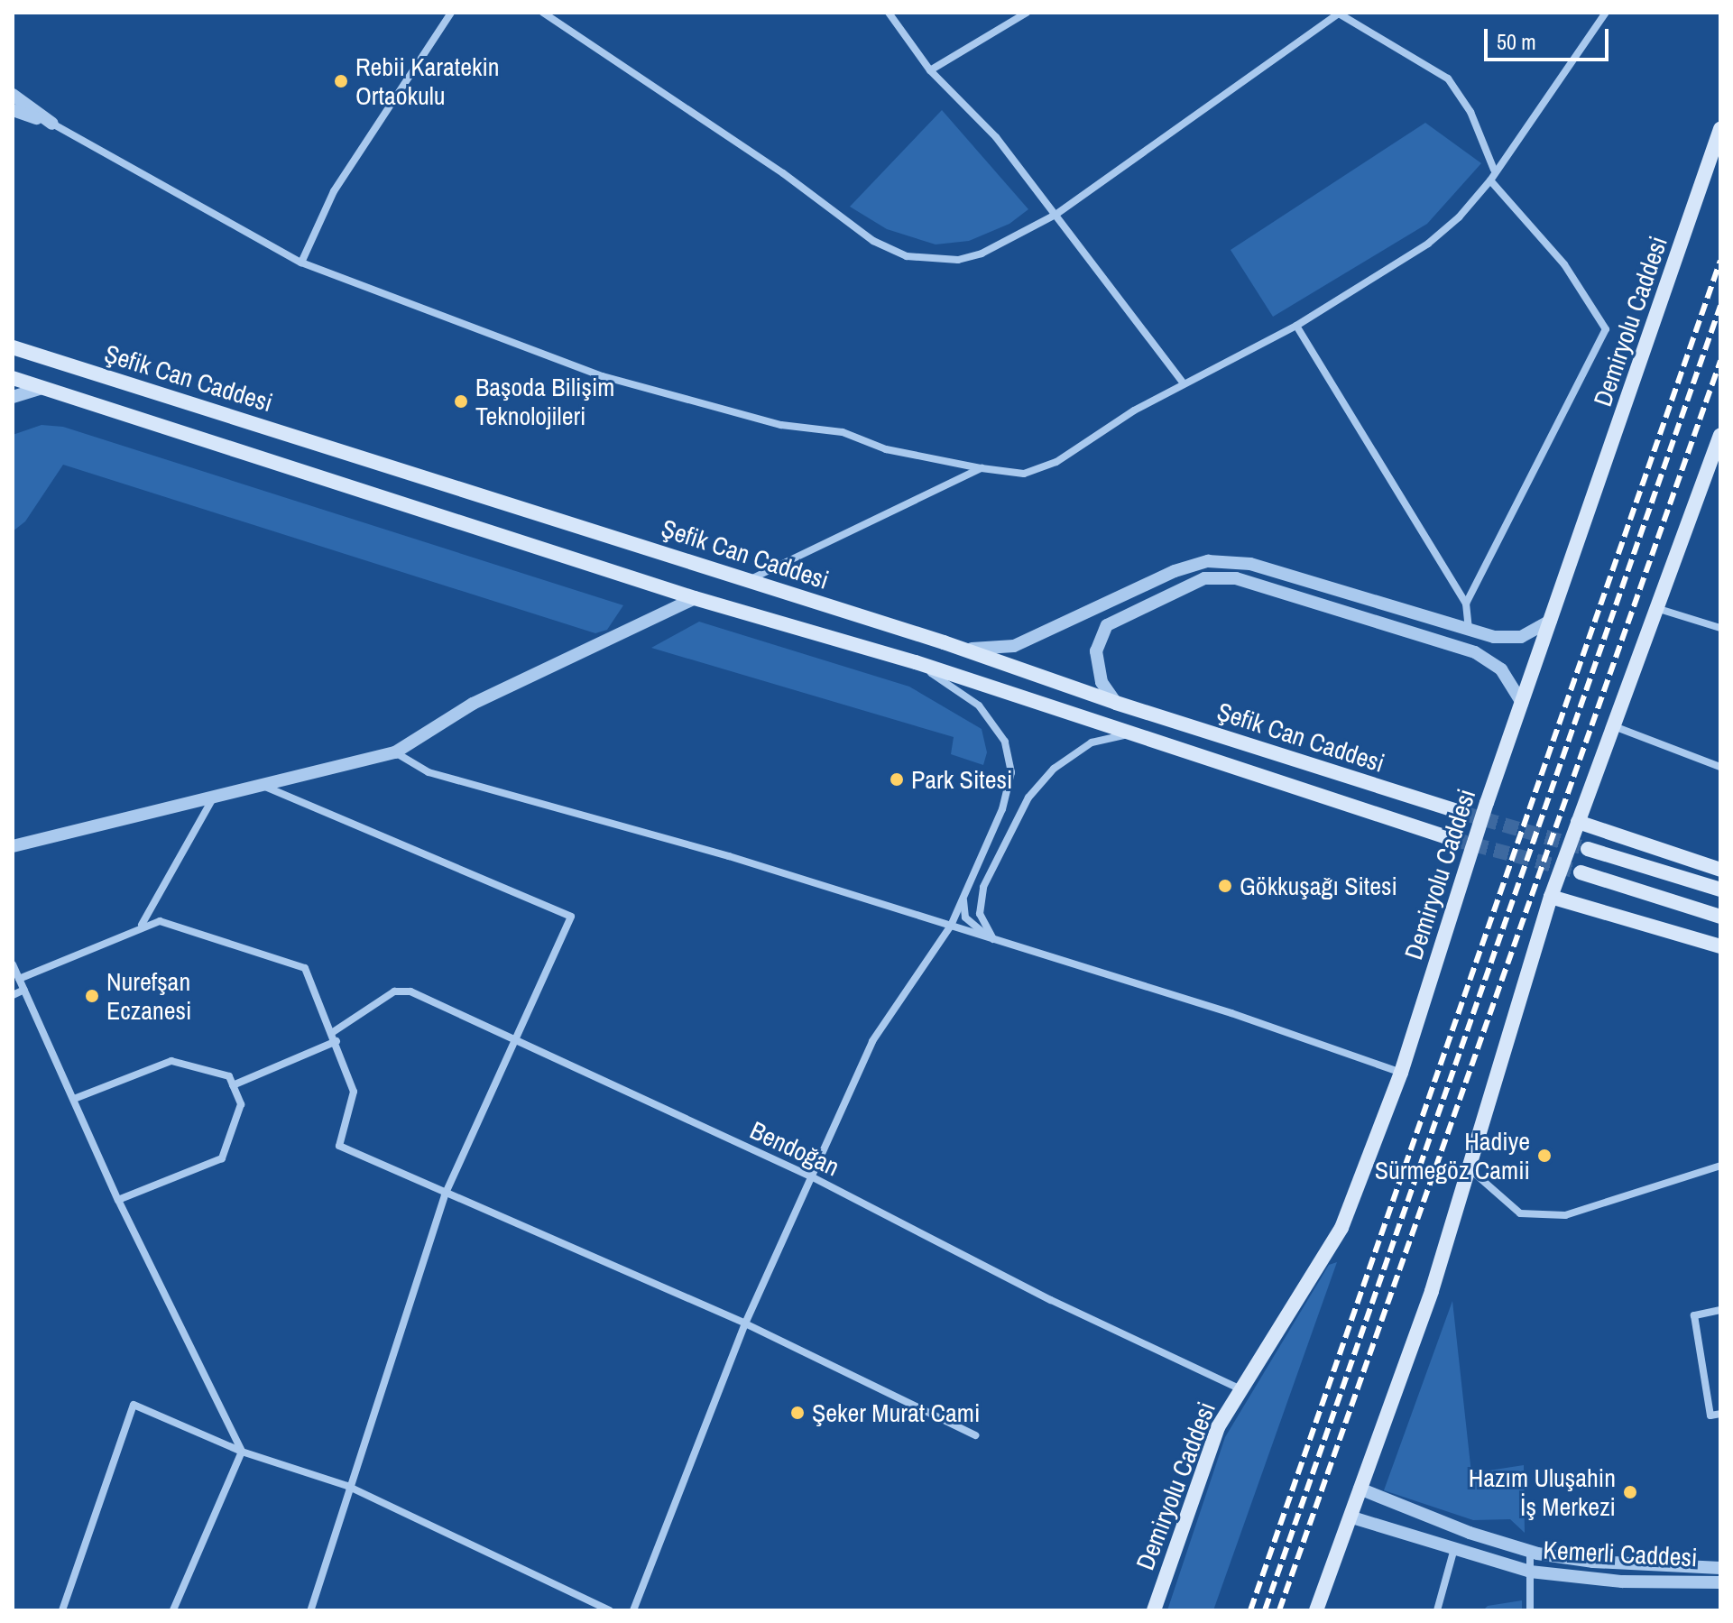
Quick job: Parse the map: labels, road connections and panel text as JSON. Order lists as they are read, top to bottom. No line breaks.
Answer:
{"streets":{"main road":["Demiryolu Caddesi","Şefik Can Caddesi"],"street":["Bendoğan","Kemerli Caddesi"]},"crossings":[["Demiryolu Caddesi","Bendoğan"]],"places":["Rebii Karatekin Ortaokulu","Başoda Bilişim Teknolojileri","Park Sitesi","Gökkuşağı Sitesi","Nurefşan Eczanesi","Hadiye Sürmegöz Camii","Şeker Murat Cami","Hazım Uluşahin İş Merkezi"],"scale_bar":"50 m"}
